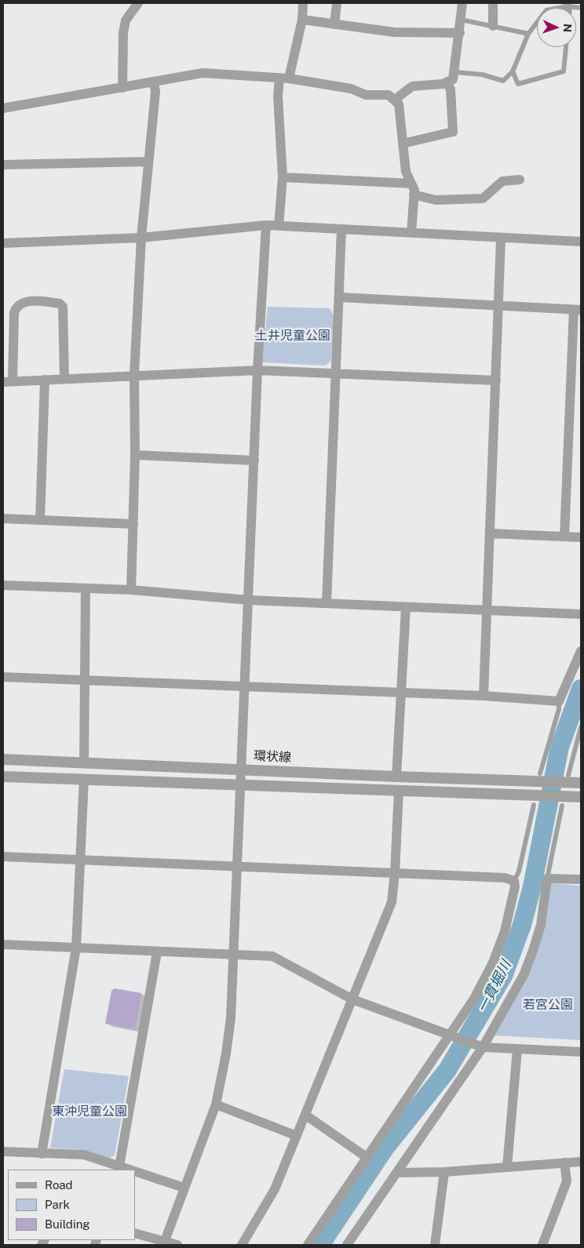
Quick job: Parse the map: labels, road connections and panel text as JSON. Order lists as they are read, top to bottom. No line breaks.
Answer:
{"streets":{"street":["環状線"]},"water":["一貫堀川"],"parks":["土井児童公園","若宮公園","東沖児童公園"],"legend":["Road","Park","Building"],"north":"right"}
